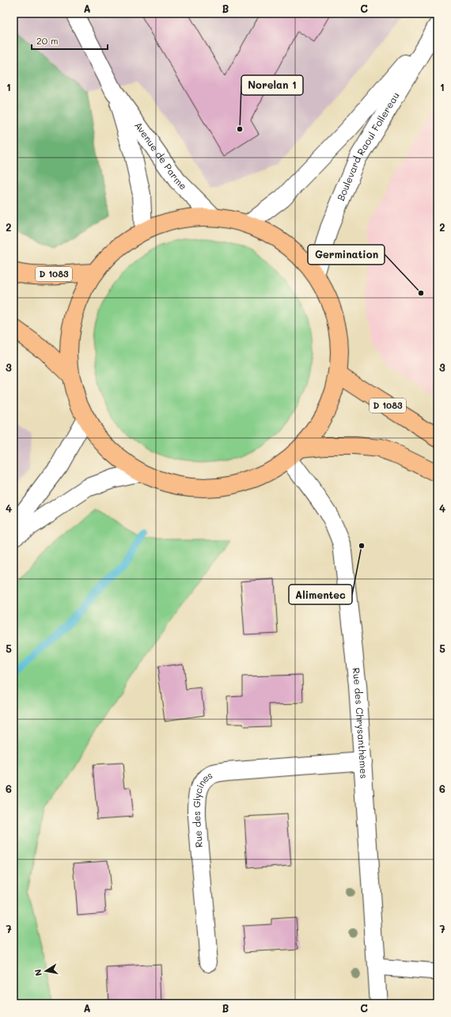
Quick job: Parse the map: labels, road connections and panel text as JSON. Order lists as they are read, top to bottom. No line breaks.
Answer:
{"streets":{"main road":["D 1083"],"street":["Boulevard Raoul Follereau","Avenue de Parme","Rue des Chrysanthèmes","Rue des Glycines"]},"crossings":[["Rue des Chrysanthèmes","Rue des Glycines"]],"places":["Norelan 1","Germination","Alimentec"],"scale_bar":"20 m","north":"left","grid":{"columns":["A","B","C"],"rows":["1","2","3","4","5","6","7"]}}
